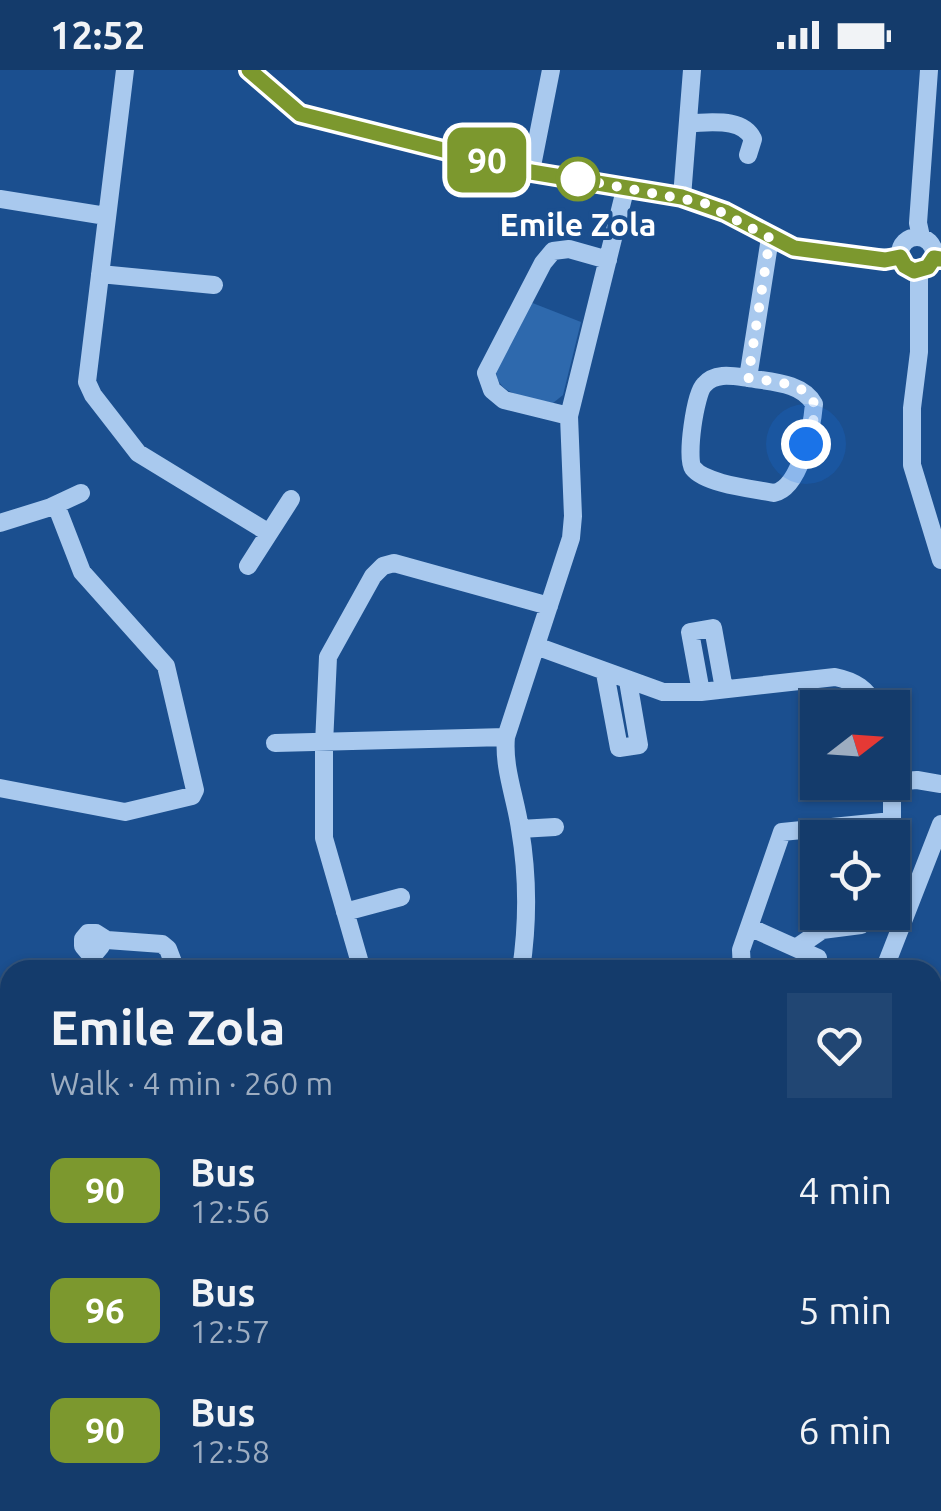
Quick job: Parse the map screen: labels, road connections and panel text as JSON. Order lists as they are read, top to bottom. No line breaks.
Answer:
{"places":["Emile Zola"],"lines":["bus line 90"],"north":"right","page":{"status":"12:52","on_map":"90","heading":["Emile Zola","Walk · 4 min · 260 m"],"list":[{"mark":"90","name":"Bus","note":"12:56","value":"4 min"},{"mark":"96","name":"Bus","note":"12:57","value":"5 min"},{"mark":"90","name":"Bus","note":"12:58","value":"6 min"}]}}
